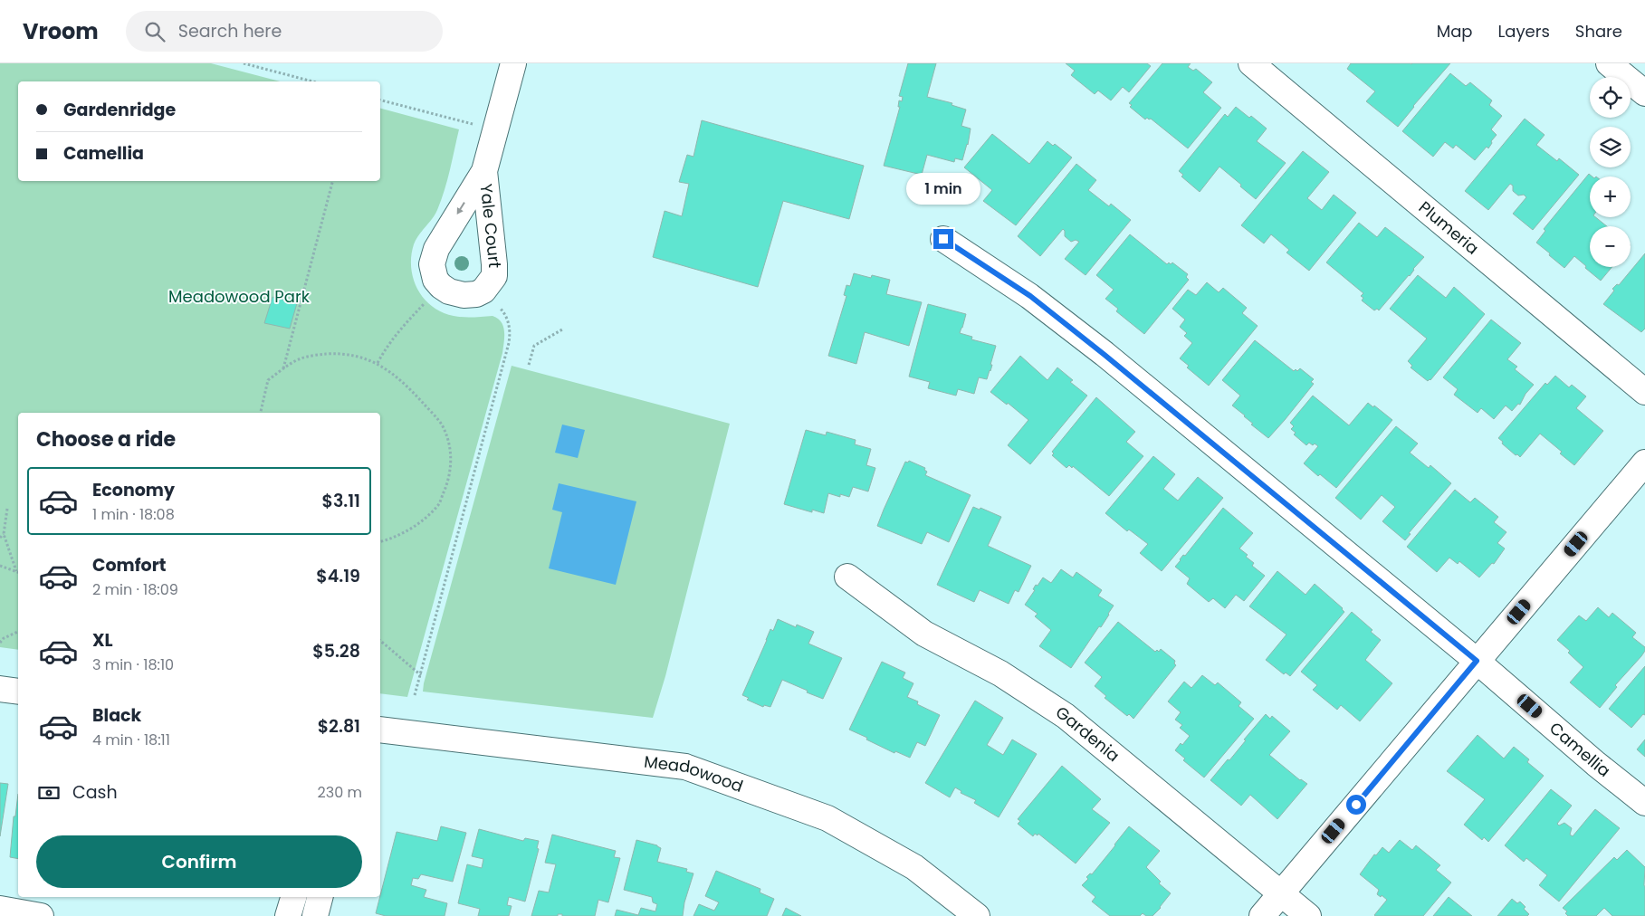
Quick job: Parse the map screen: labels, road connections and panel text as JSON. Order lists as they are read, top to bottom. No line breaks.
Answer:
{"streets":{"street":["Yale Court","Plumeria","Gardenia","Camellia","Meadowood"]},"parks":["Meadowood Park"],"page":{"header":"Vroom","search":"Search here","nav":["Map","Layers","Share"],"map_buttons":["+","−"],"banner":["Gardenridge","Camellia"],"bubble":"1 min","heading":"Choose a ride","list":[{"name":"Economy","note":"1 min · 18:08","value":"$3.11"},{"name":"Comfort","note":"2 min · 18:09","value":"$4.19"},{"name":"XL","note":"3 min · 18:10","value":"$5.28"},{"name":"Black","note":"4 min · 18:11","value":"$2.81"}],"pay":["Cash","230 m"],"buttons":"Confirm"}}
